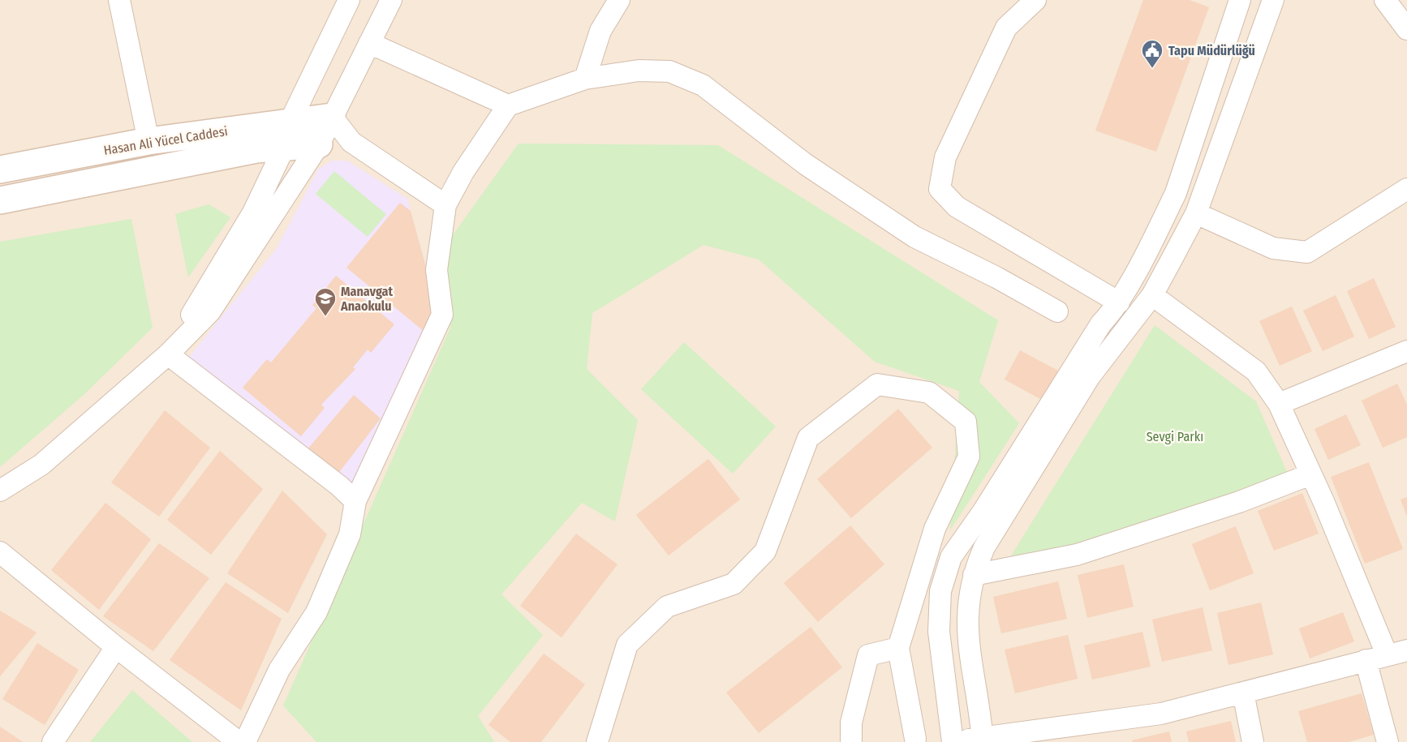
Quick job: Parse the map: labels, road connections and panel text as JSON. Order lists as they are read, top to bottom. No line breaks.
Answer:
{"streets":{"street":["Hasan Ali Yücel Caddesi"]},"parks":["Sevgi Parkı"],"places":{"public building":["Tapu Müdürlüğü"],"school or university":["Manavgat Anaokulu"]}}
